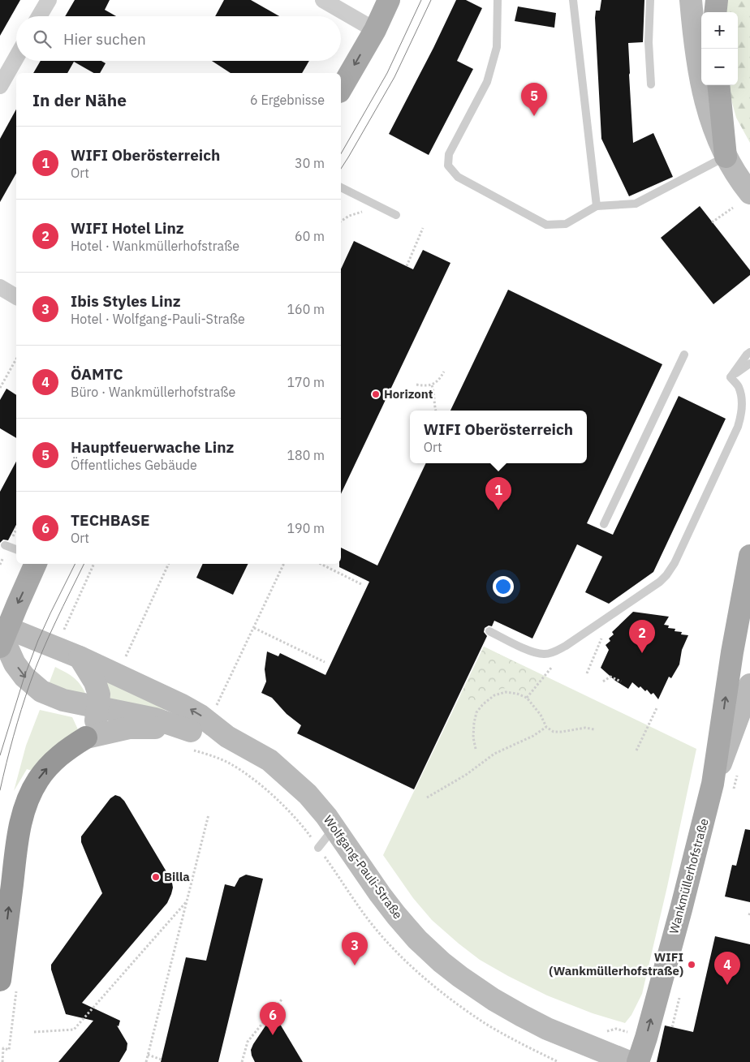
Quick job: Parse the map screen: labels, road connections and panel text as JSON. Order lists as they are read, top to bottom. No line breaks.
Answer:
{"streets":{"main road":["Wolfgang-Pauli-Straße","Wankmüllerhofstraße"]},"one_way":["Wankmüllerhofstraße"],"places":["Horizont","Billa","WIFI (Wankmüllerhofstraße)"],"page":{"map_buttons":["+","−"],"search":"Hier suchen","heading":["In der Nähe","6 Ergebnisse"],"pins":["5","1","2","3","4","6"],"list":[{"mark":"1","name":"WIFI Oberösterreich","note":"Ort","value":"30 m"},{"mark":"2","name":"WIFI Hotel Linz","note":"Hotel · Wankmüllerhofstraße","value":"60 m"},{"mark":"3","name":"Ibis Styles Linz","note":"Hotel · Wolfgang-Pauli-Straße","value":"160 m"},{"mark":"4","name":"ÖAMTC","note":"Büro · Wankmüllerhofstraße","value":"170 m"},{"mark":"5","name":"Hauptfeuerwache Linz","note":"Öffentliches Gebäude","value":"180 m"},{"mark":"6","name":"TECHBASE","note":"Ort","value":"190 m"}],"popup":["WIFI Oberösterreich","Ort"]}}
